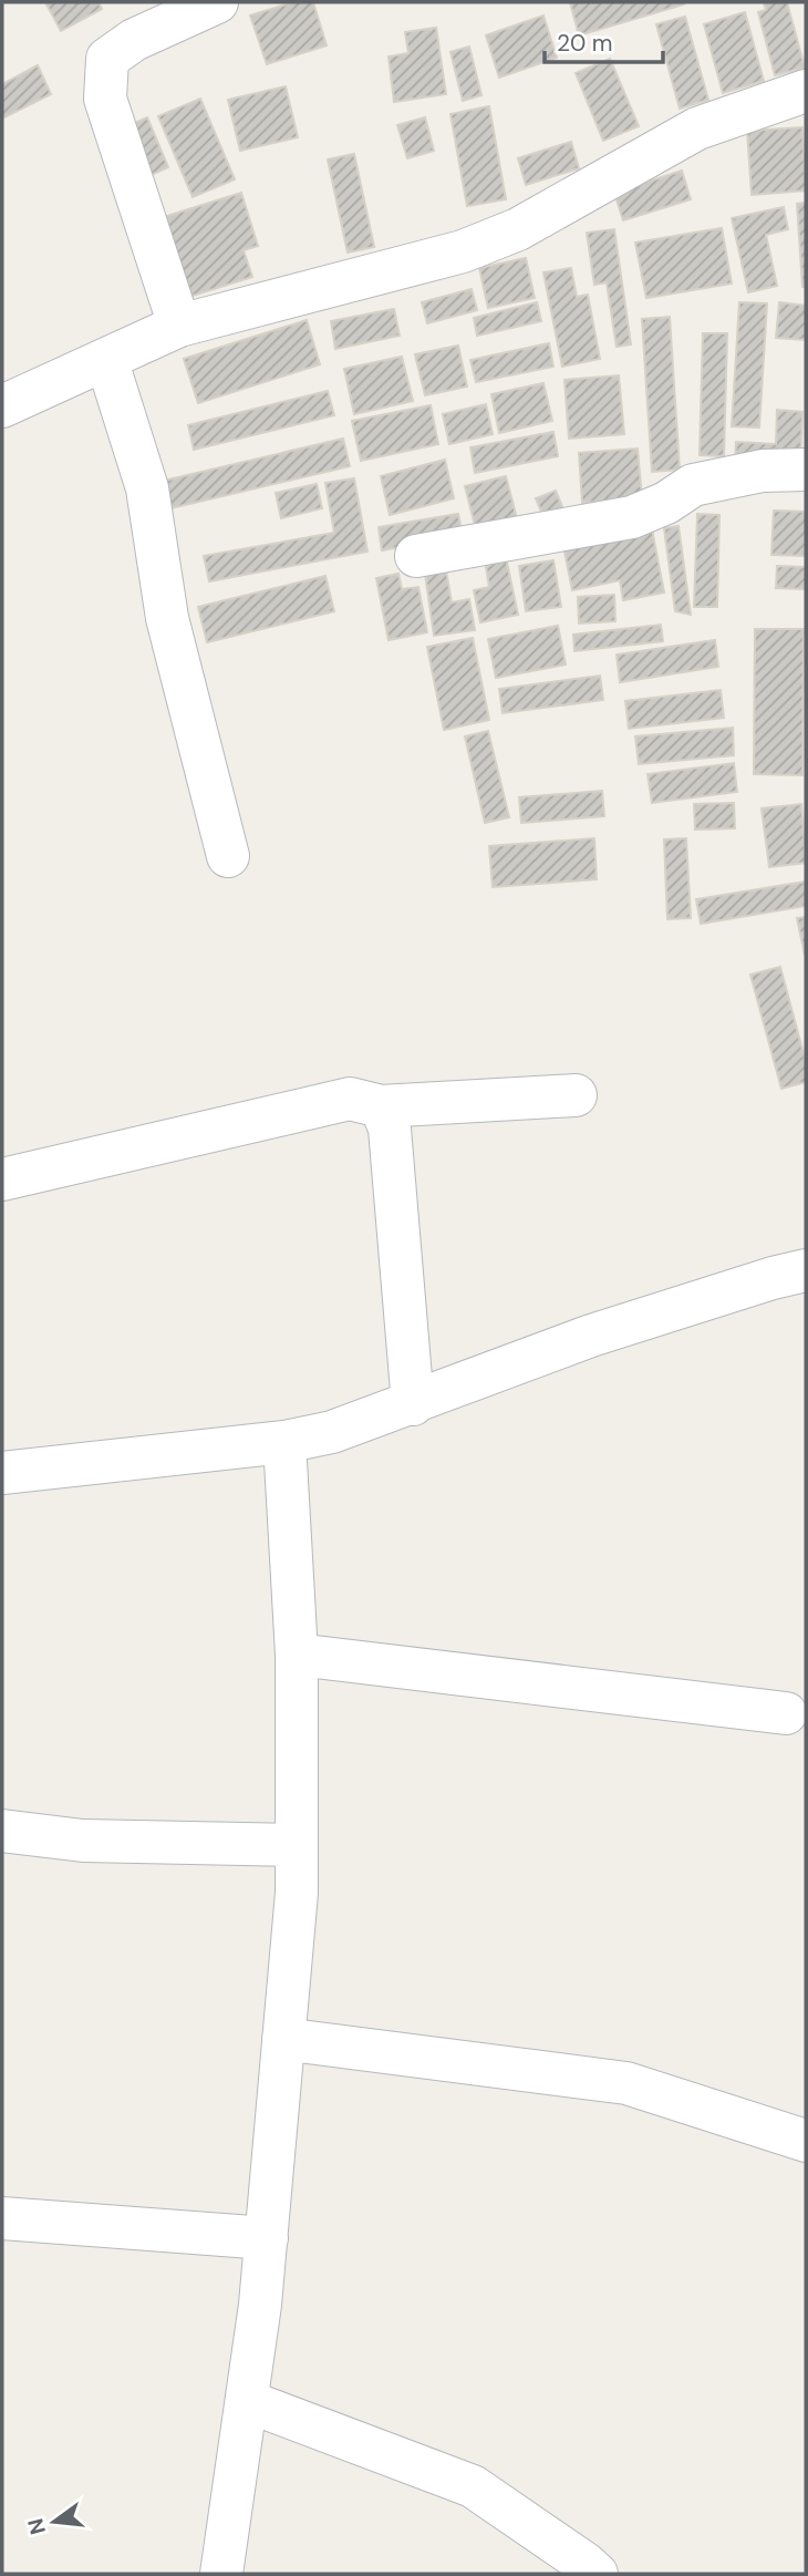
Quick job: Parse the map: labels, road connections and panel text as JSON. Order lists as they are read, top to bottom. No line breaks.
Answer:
{"scale_bar":"20 m","north":"left"}
